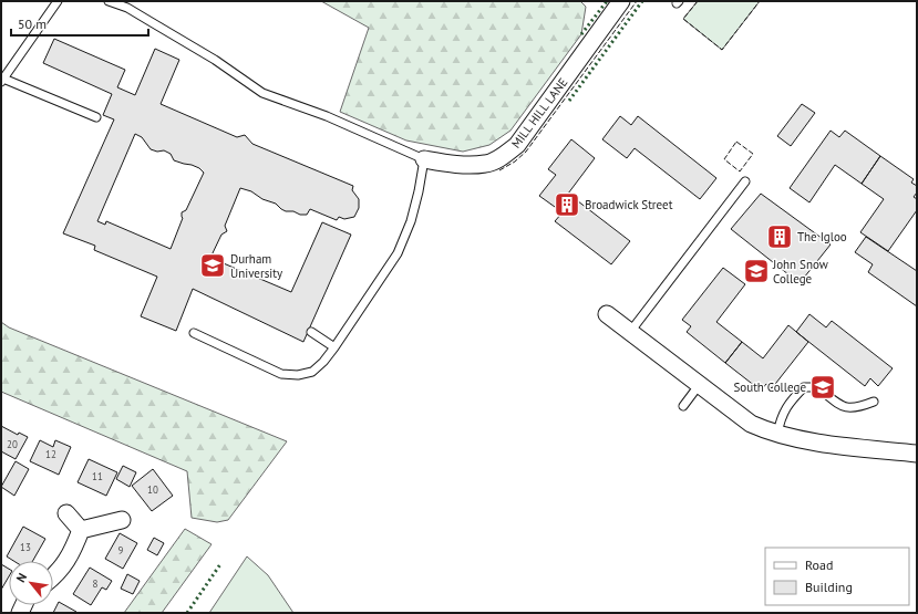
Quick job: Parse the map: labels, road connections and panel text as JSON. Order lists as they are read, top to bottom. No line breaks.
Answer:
{"streets":{"street":["MILL HILL LANE"]},"places":{"building":["Broadwick Street","The Igloo"],"school or university":["Durham University","John Snow College","South College"]},"house_numbers":["20","12","11","10","13","9","8"],"legend":["Road","Building"],"scale_bar":"50 m","north":"top left"}
